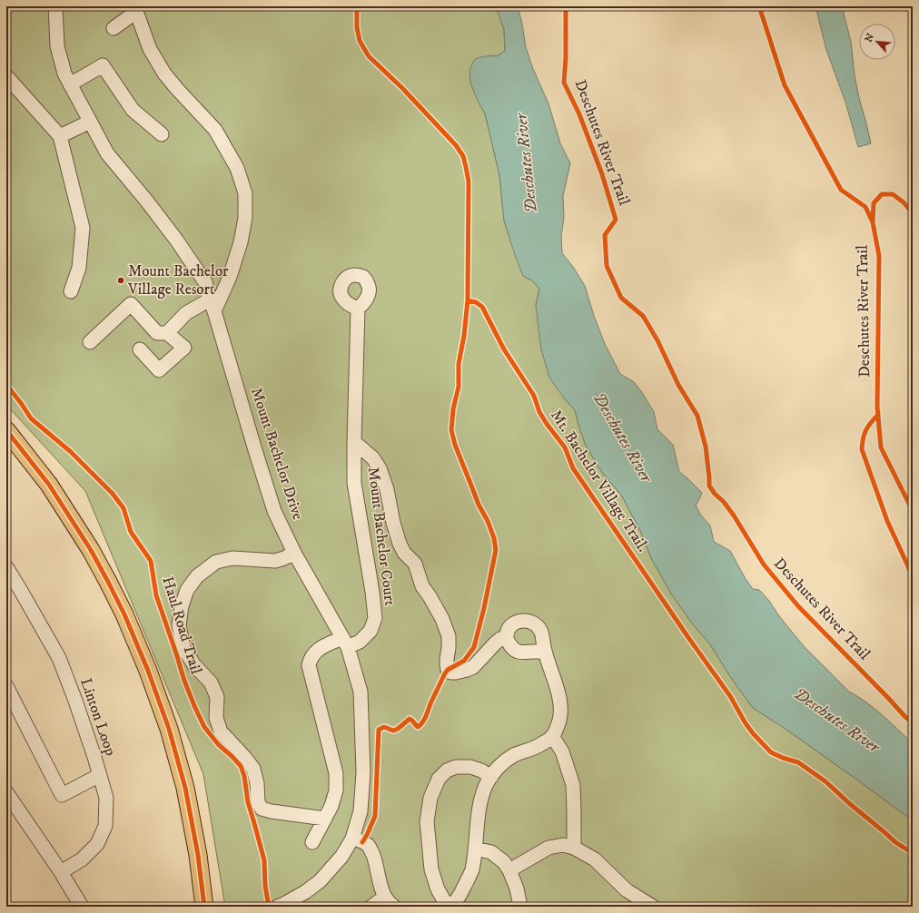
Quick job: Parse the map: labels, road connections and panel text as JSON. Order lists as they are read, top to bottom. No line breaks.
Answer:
{"streets":{"street":["Mount Bachelor Drive","Mount Bachelor Court","Linton Loop"],"cycle path":["Deschutes River Trail","Mt. Bachelor Village Trail.","Haul Road Trail"]},"crossings":[["Mount Bachelor Drive","Mount Bachelor Court"]],"water":["Deschutes River"],"places":["Mount Bachelor Village Resort"],"north":"top left"}
